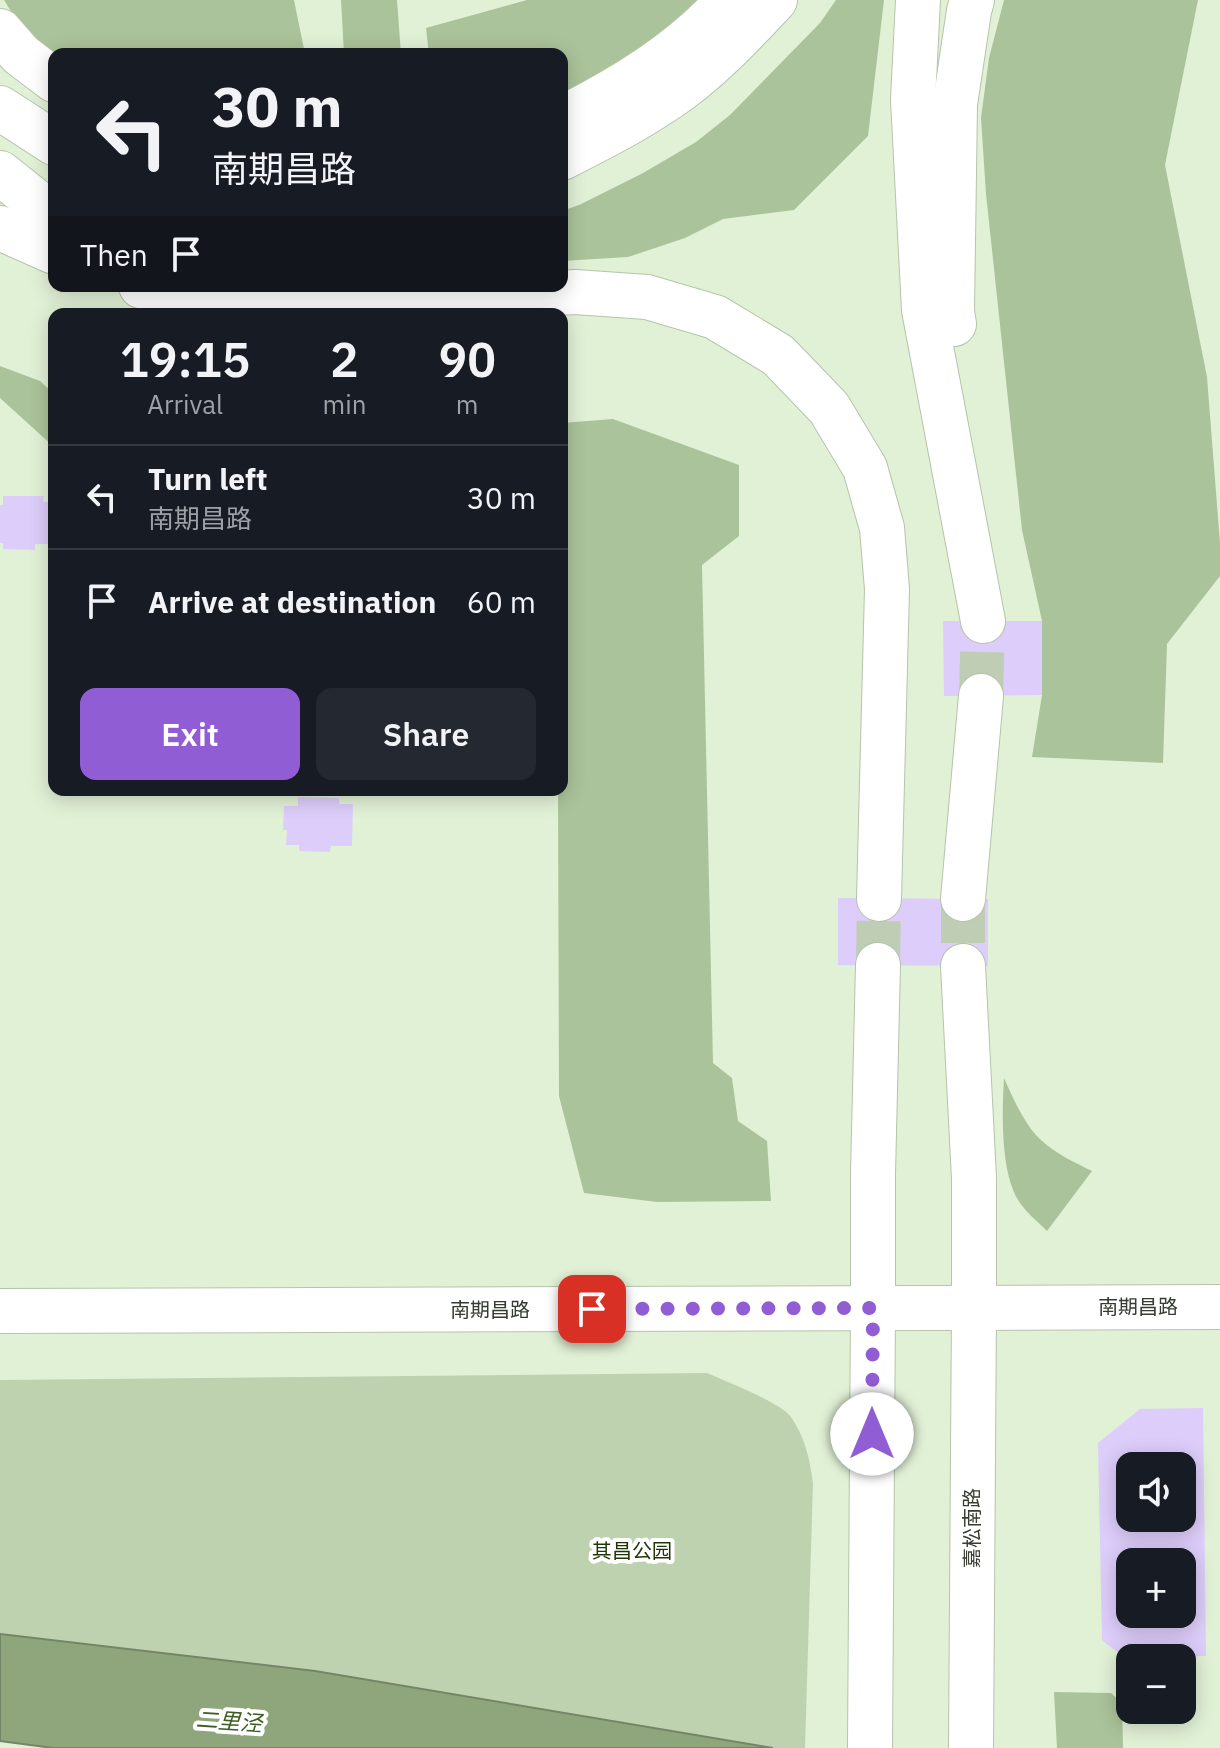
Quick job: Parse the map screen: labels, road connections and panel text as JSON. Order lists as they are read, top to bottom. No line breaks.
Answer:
{"streets":{"main road":["南期昌路","嘉松南路"]},"crossings":[["南期昌路","嘉松南路"]],"water":["二里泾"],"parks":["其昌公园"],"page":{"turn":["30 m","南期昌路"],"then":"Then","eta":["19:15","Arrival","2","min","90","m"],"list":[{"name":"Turn left","note":"南期昌路","value":"30 m"},{"name":"Arrive at destination","value":"60 m"}],"buttons":["Exit","Share"],"map_buttons":["+","−"]}}
